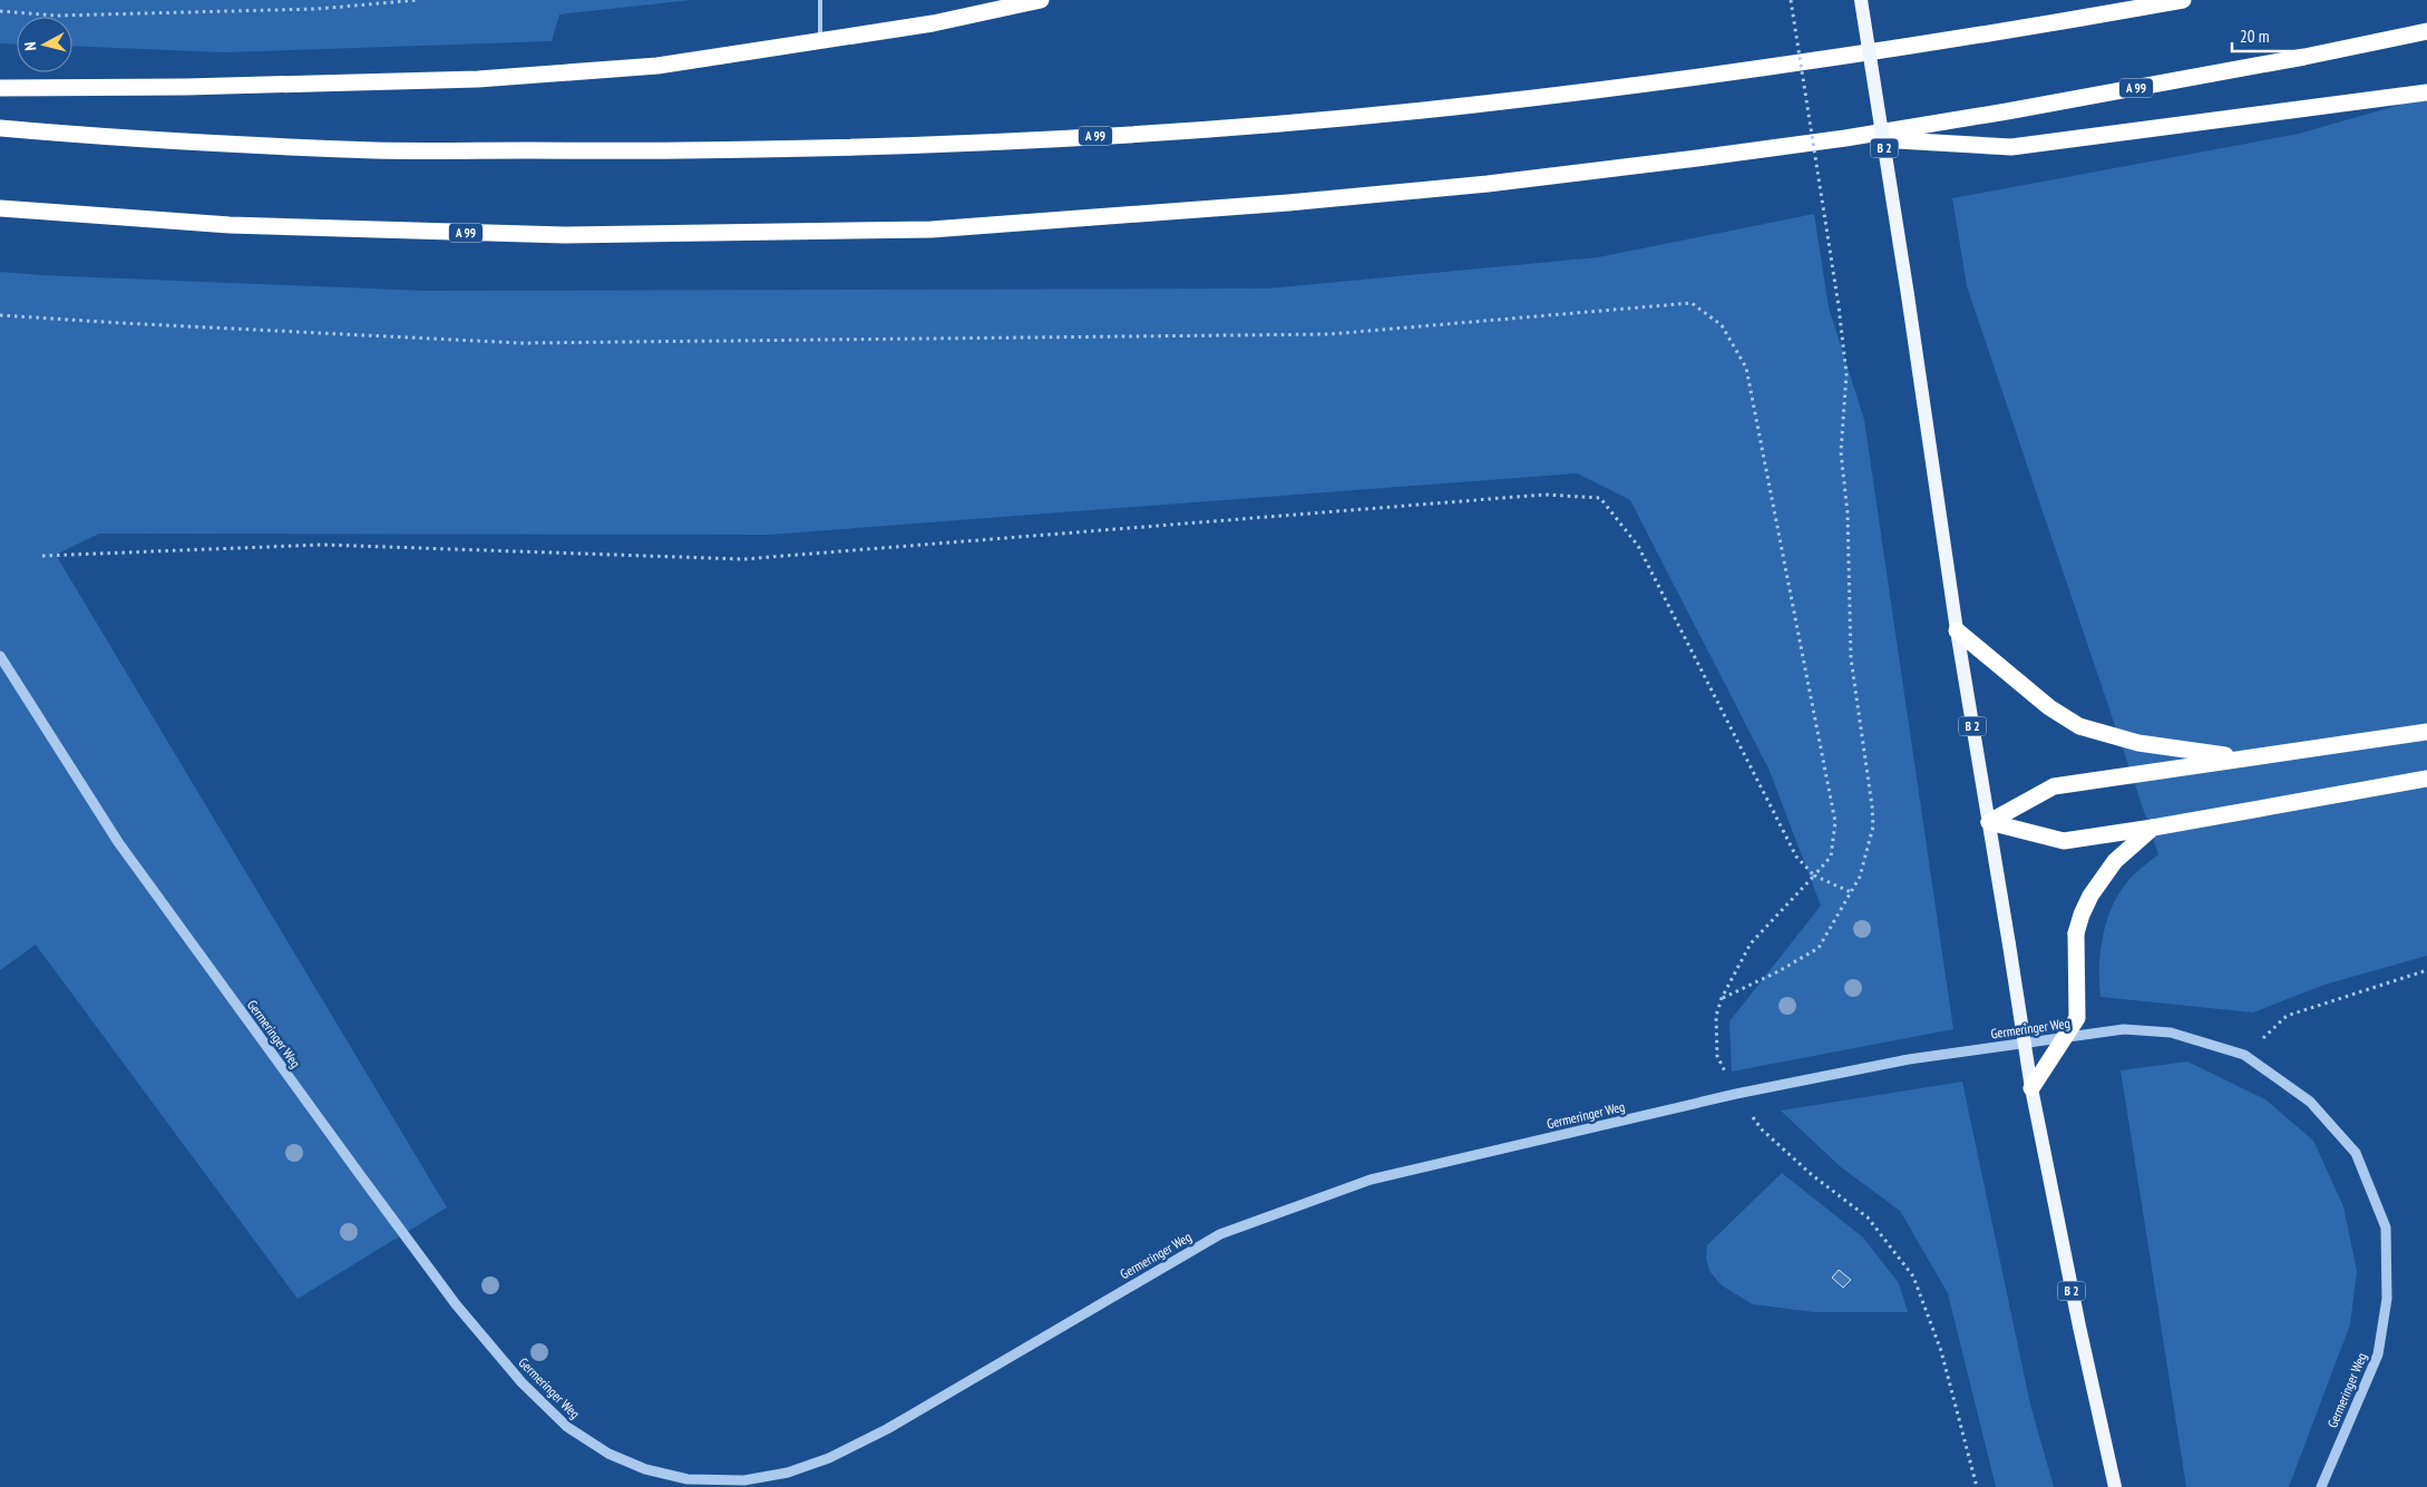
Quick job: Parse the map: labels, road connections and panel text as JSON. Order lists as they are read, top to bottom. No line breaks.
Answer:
{"streets":{"highway":["A 99"],"main road":["B 2"],"street":["Germeringer Weg"]},"scale_bar":"20 m","north":"left"}
